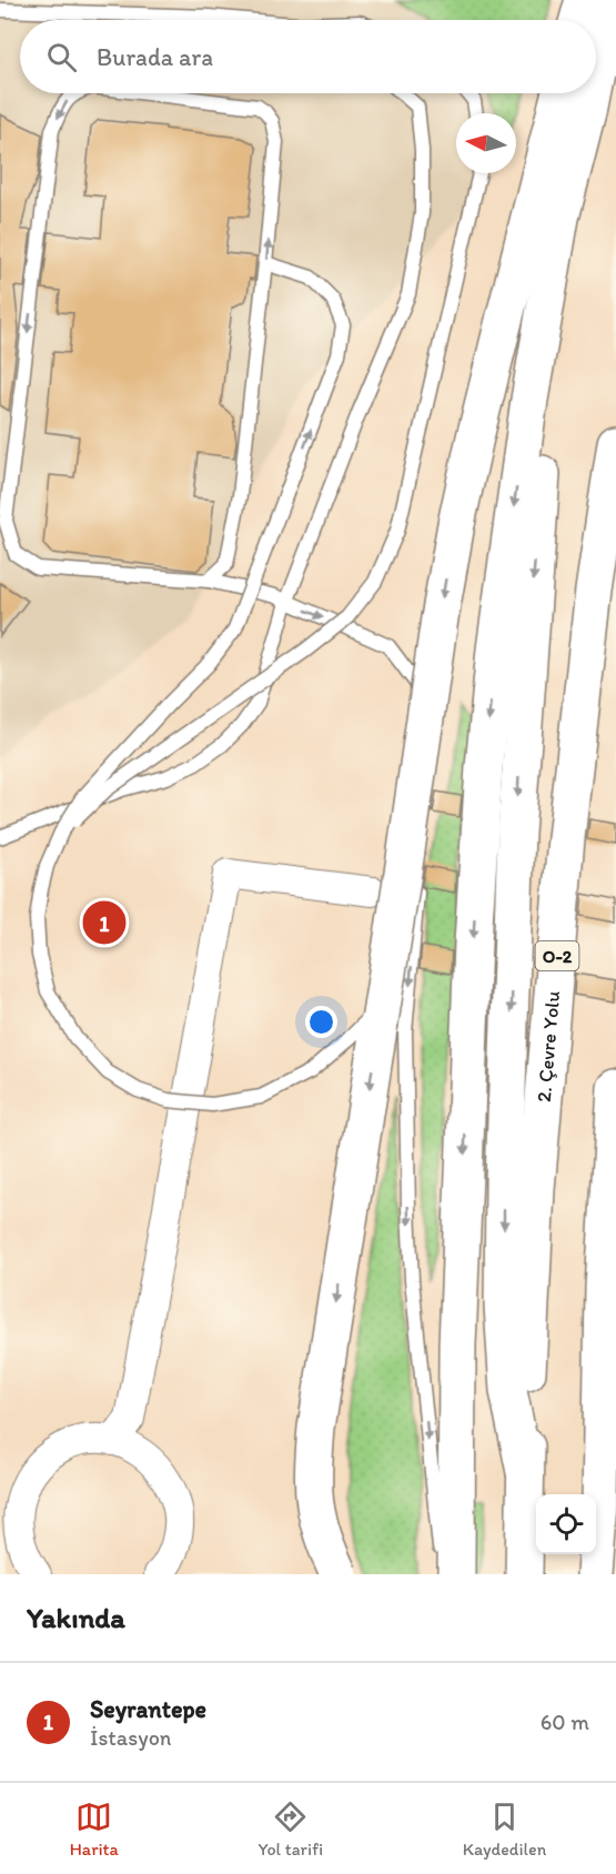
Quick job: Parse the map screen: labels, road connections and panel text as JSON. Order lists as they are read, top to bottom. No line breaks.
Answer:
{"streets":{"highway":["O-2","2. Çevre Yolu"]},"north":"left","page":{"search":"Burada ara","pins":"1","heading":"Yakında","list":[{"mark":"1","name":"Seyrantepe","note":"İstasyon","value":"60 m"}],"nav":["Harita","Yol tarifi","Kaydedilen"]}}
